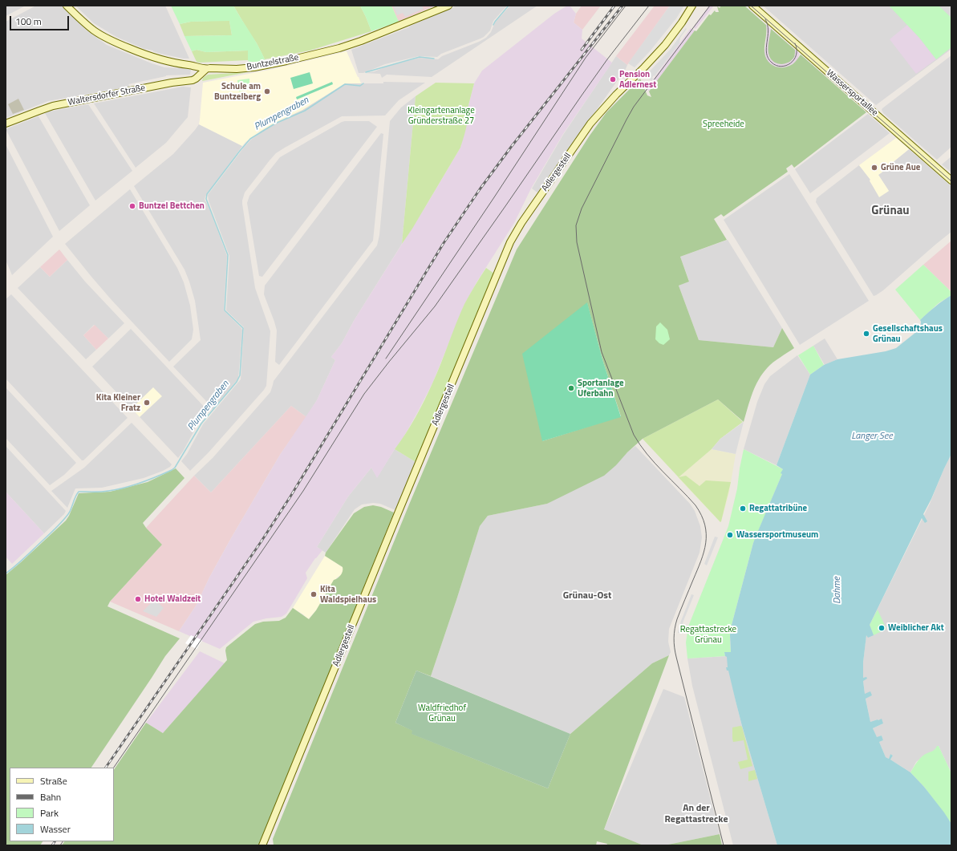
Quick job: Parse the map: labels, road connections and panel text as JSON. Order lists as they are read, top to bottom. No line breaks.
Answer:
{"streets":{"main road":["Buntzelstraße","Wassersportallee","Waltersdorfer Straße","Adlergestell"]},"crossings":[["Buntzelstraße","Waltersdorfer Straße"]],"districts":["Grünau","Grünau-Ost","An der Regattastrecke"],"water":["Plumpengraben","Langer See","Dahme"],"parks":["Kleingartenanlage Gründerstraße 27","Spreeheide","Regattastrecke Grünau","Waldfriedhof Grünau"],"places":["Pension Adlernest","Schule am Buntzelberg","Grüne Aue","Buntzel Bettchen","Gesellschaftshaus Grünau","Sportanlage Uferbahn","Kita Kleiner Fratz","Regattatribüne","Wassersportmuseum","Kita Waldspielhaus","Hotel Waldzeit","Weiblicher Akt"],"legend":["Straße","Bahn","Park","Wasser"],"scale_bar":"100 m"}
